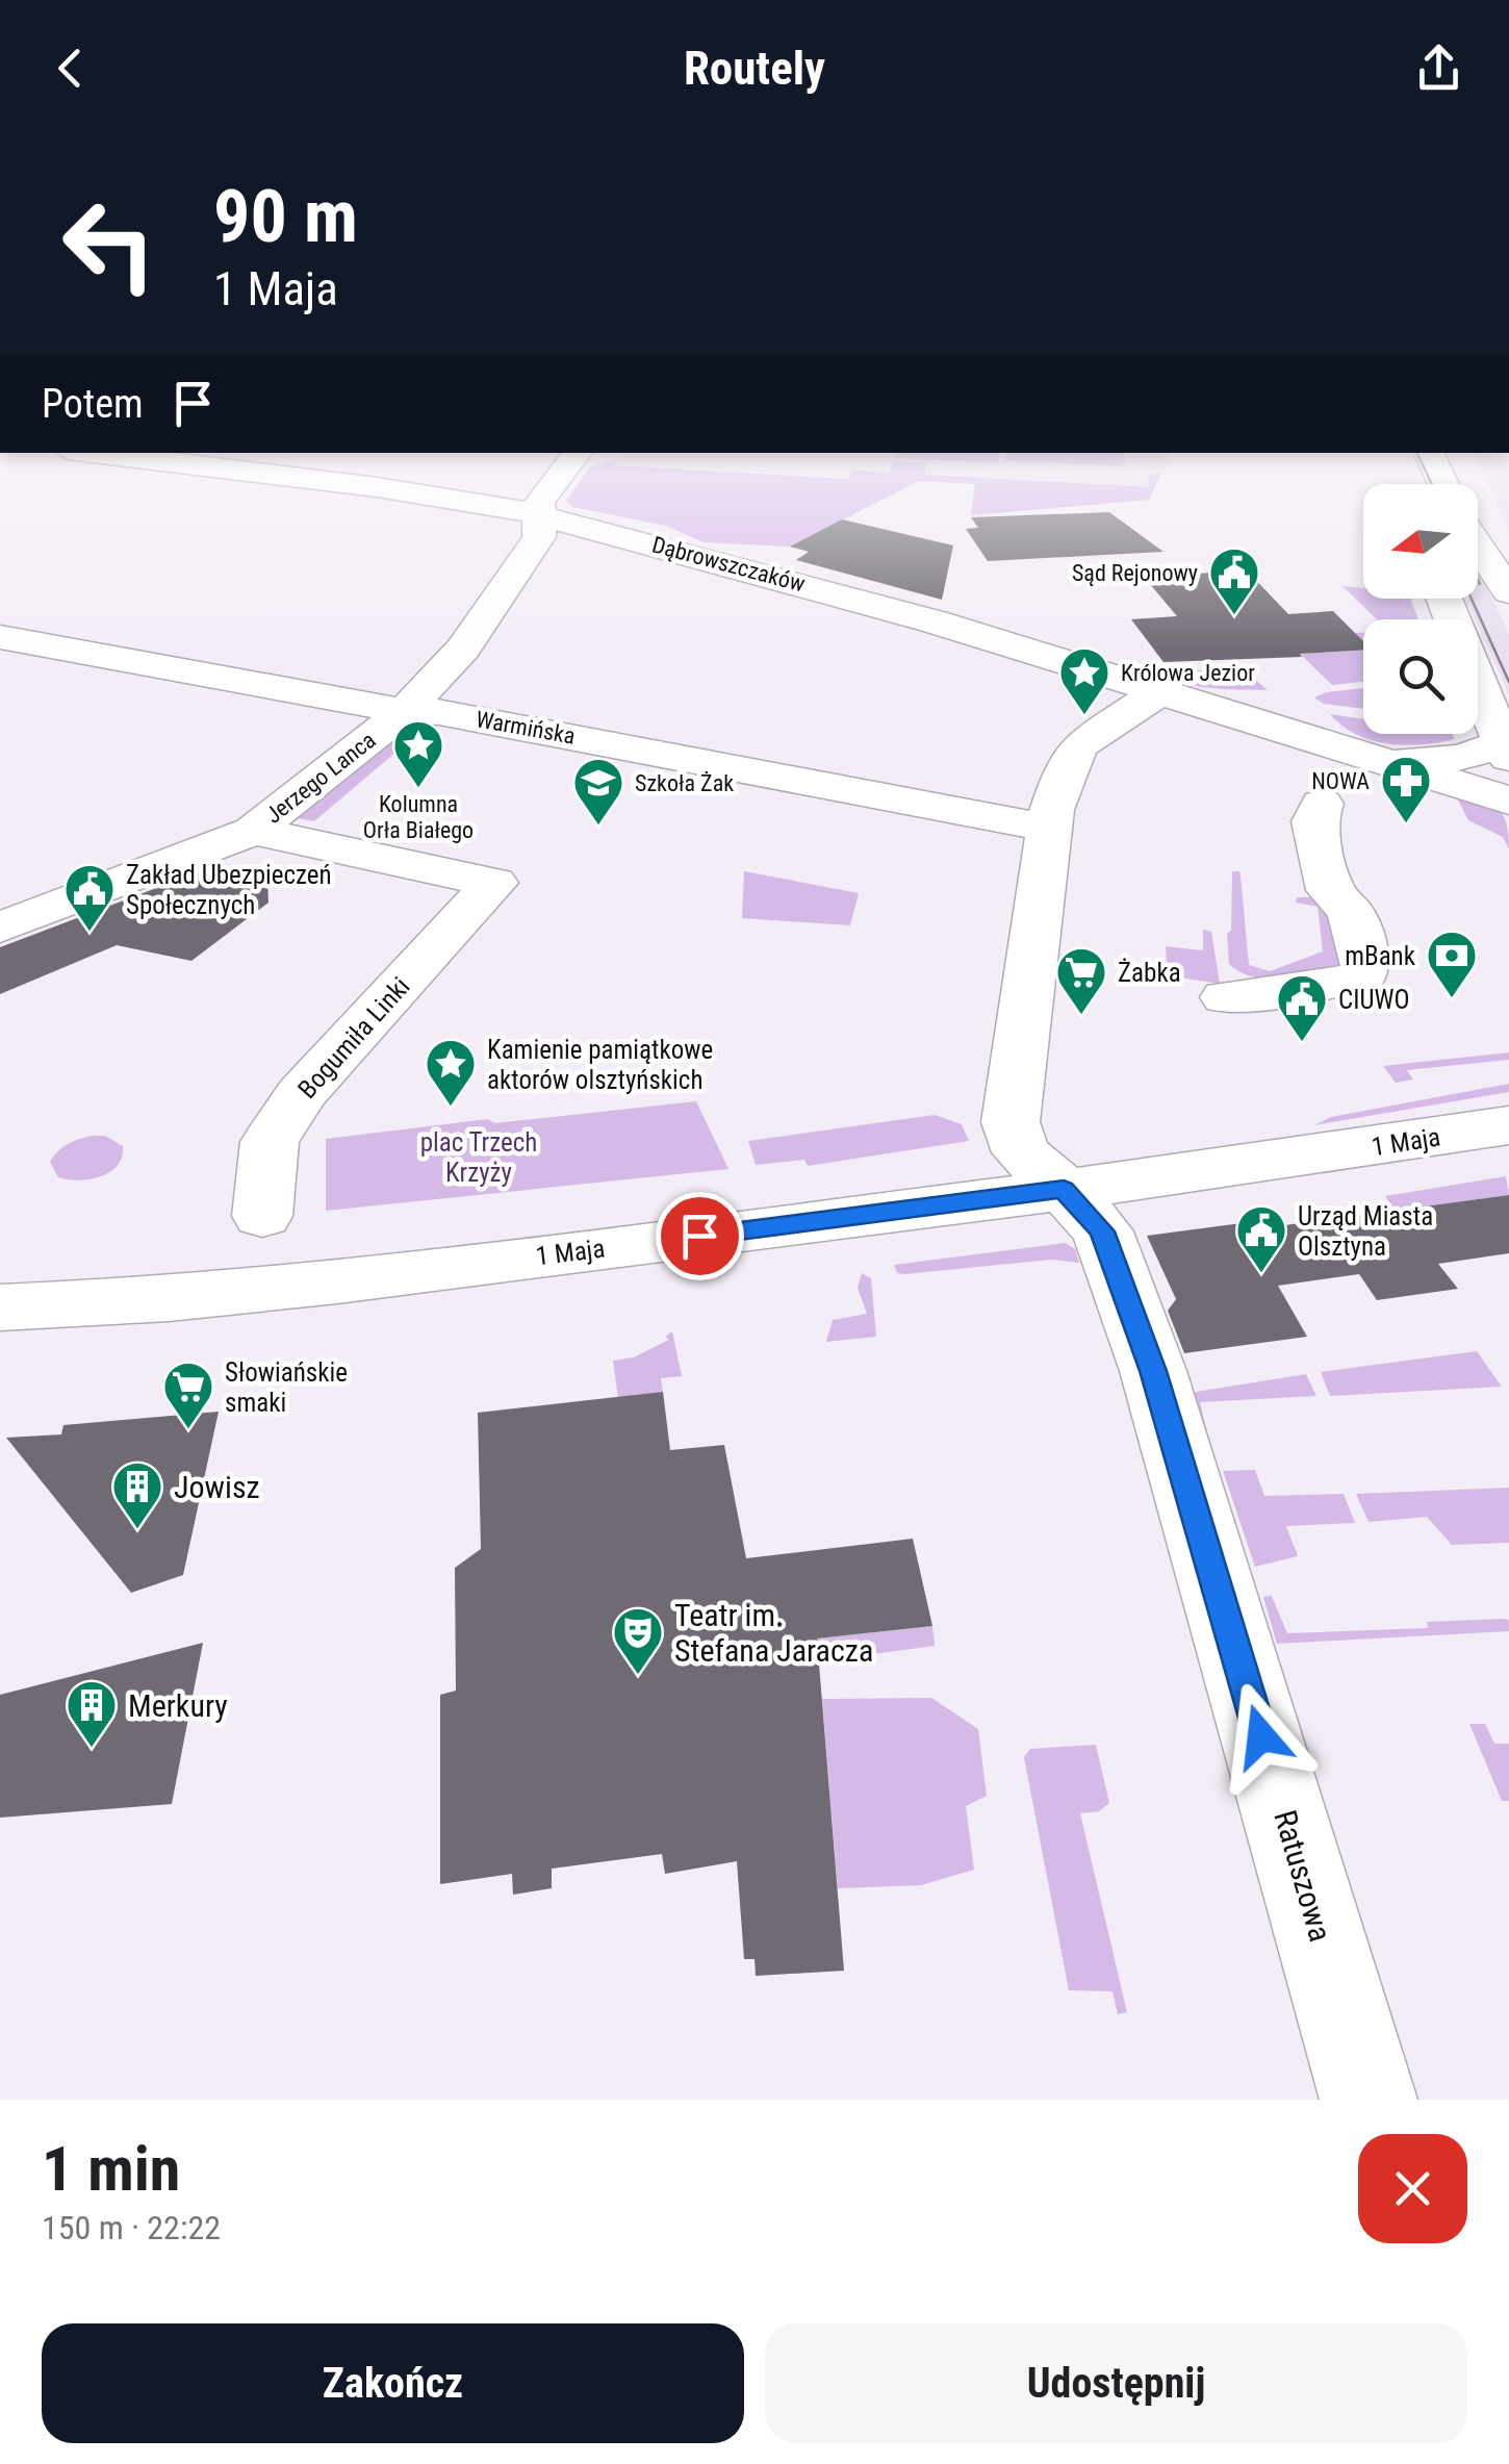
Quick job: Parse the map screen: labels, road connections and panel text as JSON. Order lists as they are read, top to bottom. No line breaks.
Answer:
{"streets":{"street":["Dąbrowszczaków","Warmińska","Jerzego Lanca","Bogumiła Linki","1 Maja","Ratuszowa"]},"crossings":[["Dąbrowszczaków","Jerzego Lanca"],["Dąbrowszczaków","Ratuszowa"],["Warmińska","Jerzego Lanca"],["Warmińska","Ratuszowa"],["Jerzego Lanca","Bogumiła Linki"],["1 Maja","Ratuszowa"]],"parks":["plac Trzech Krzyży"],"places":{"public building":["Sąd Rejonowy","Zakład Ubezpieczeń Społecznych","CIUWO","Urząd Miasta Olsztyna"],"place":["Królowa Jezior","Kolumna Orła Białego","Kamienie pamiątkowe aktorów olsztyńskich"],"pharmacy":["NOWA"],"school or university":["Szkoła Żak"],"bank":["mBank"],"supermarket":["Żabka","Słowiańskie smaki"],"building":["Jowisz","Merkury"],"theatre":["Teatr im. Stefana Jaracza"]},"north":"left","page":{"header":"Routely","turn":["90 m","1 Maja"],"then":"Potem","heading":["1 min","150 m · 22:22"],"buttons":["Zakończ","Udostępnij"]}}
